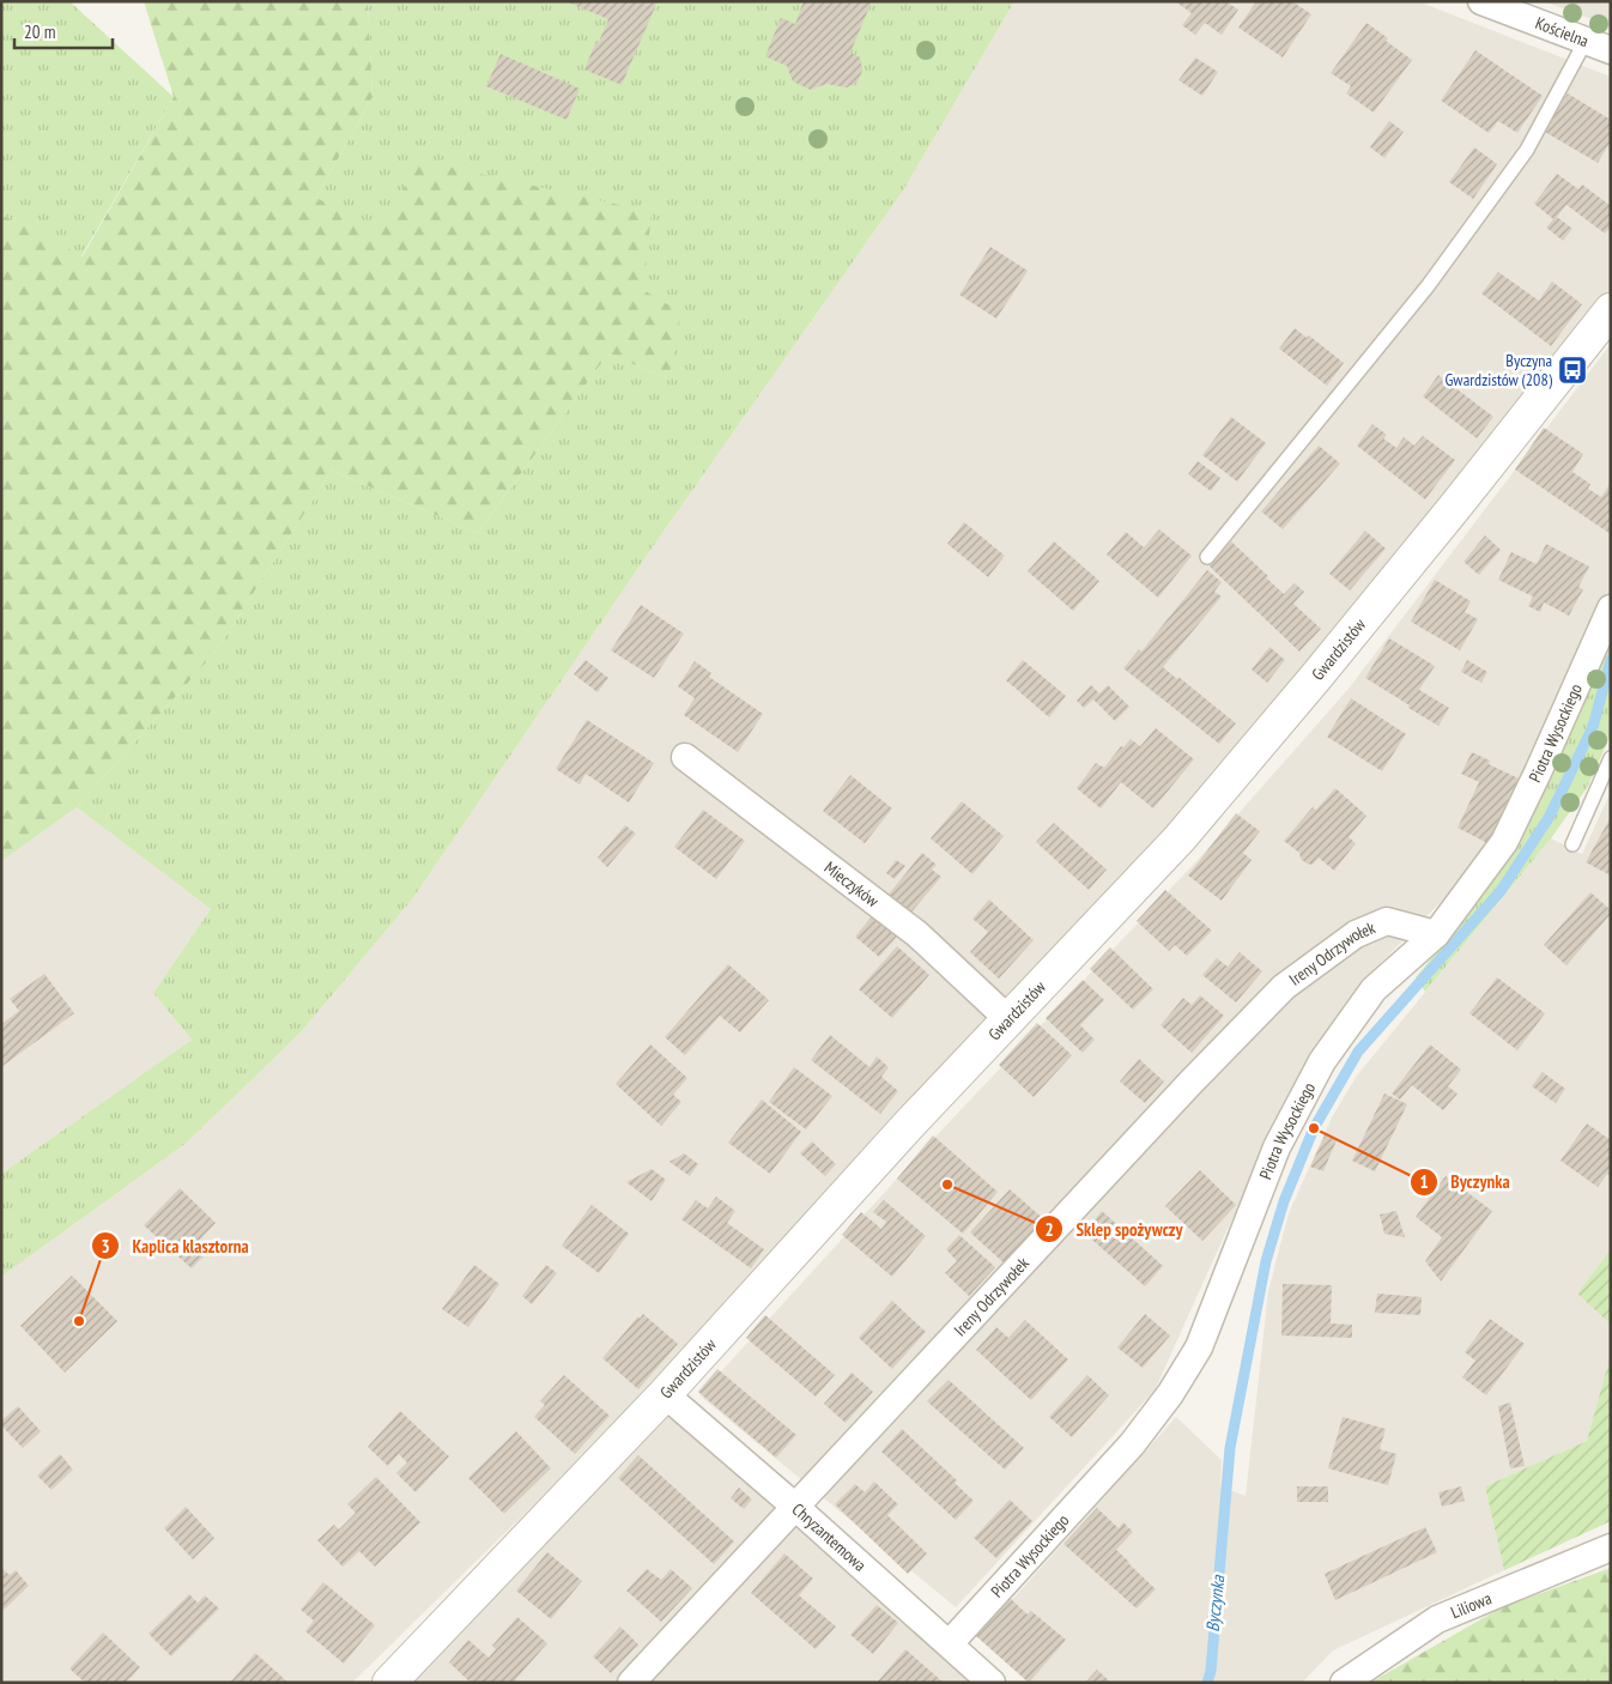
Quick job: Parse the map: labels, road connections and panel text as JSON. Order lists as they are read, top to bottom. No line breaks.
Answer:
{"streets":{"street":["Kościelna","Gwardzistów","Piotra Wysockiego","Mieczyków","Ireny Odrzywołek","Chryzantemowa","Liliowa"]},"crossings":[["Gwardzistów","Mieczyków"],["Gwardzistów","Chryzantemowa"],["Piotra Wysockiego","Ireny Odrzywołek"],["Piotra Wysockiego","Chryzantemowa"],["Ireny Odrzywołek","Chryzantemowa"]],"water":["Byczynka"],"places":{"bus stop":["Byczyna Gwardzistów (208)"],"other":["Byczynka","Sklep spożywczy","Kaplica klasztorna"]},"scale_bar":"20 m"}
